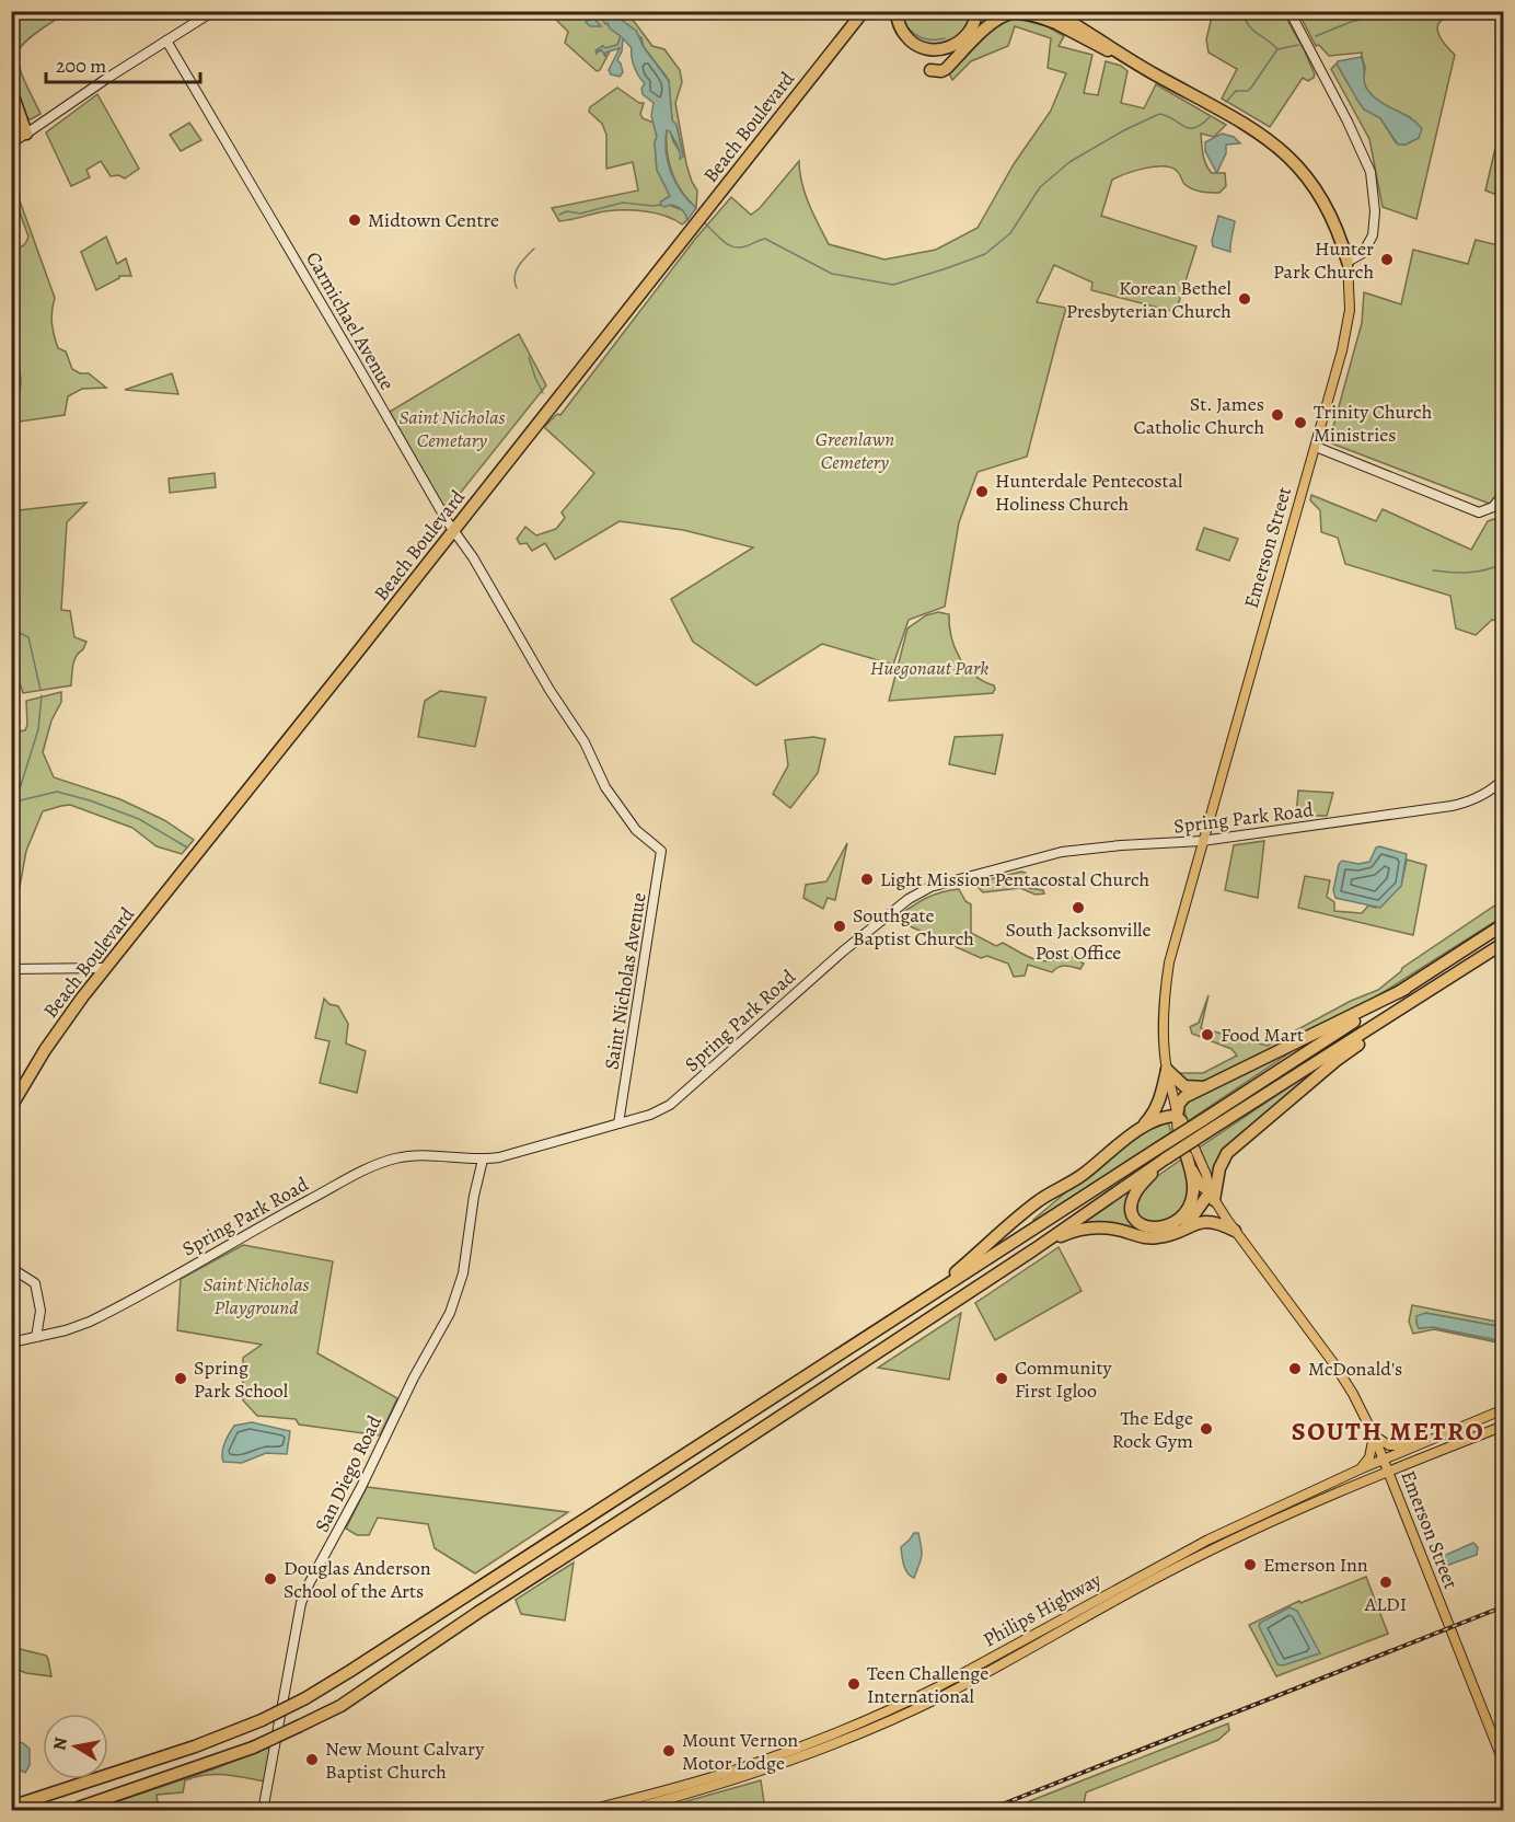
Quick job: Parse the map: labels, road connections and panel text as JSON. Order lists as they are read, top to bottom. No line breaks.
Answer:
{"streets":{"highway":["Beach Boulevard"],"main road":["Emerson Street","Philips Highway"],"street":["Carmichael Avenue","Spring Park Road","Saint Nicholas Avenue","San Diego Road"]},"crossings":[["Beach Boulevard","Carmichael Avenue"],["Carmichael Avenue","Saint Nicholas Avenue"],["Emerson Street","Spring Park Road"],["Emerson Street","Philips Highway"],["Spring Park Road","Saint Nicholas Avenue"],["Spring Park Road","San Diego Road"]],"districts":["SOUTH METRO"],"parks":["Saint Nicholas Cemetary","Greenlawn Cemetery","Huegonaut Park","Saint Nicholas Playground"],"places":["Midtown Centre","Hunter Park Church","Korean Bethel Presbyterian Church","St. James Catholic Church","Trinity Church Ministries","Hunterdale Pentecostal Holiness Church","Light Mission Pentacostal Church","South Jacksonville Post Office","Southgate Baptist Church","Food Mart","McDonald's","Spring Park School","Community First Igloo","The Edge Rock Gym","Emerson Inn","Douglas Anderson School of the Arts","ALDI","Teen Challenge International","Mount Vernon Motor Lodge","New Mount Calvary Baptist Church"],"scale_bar":"200 m","north":"left"}
